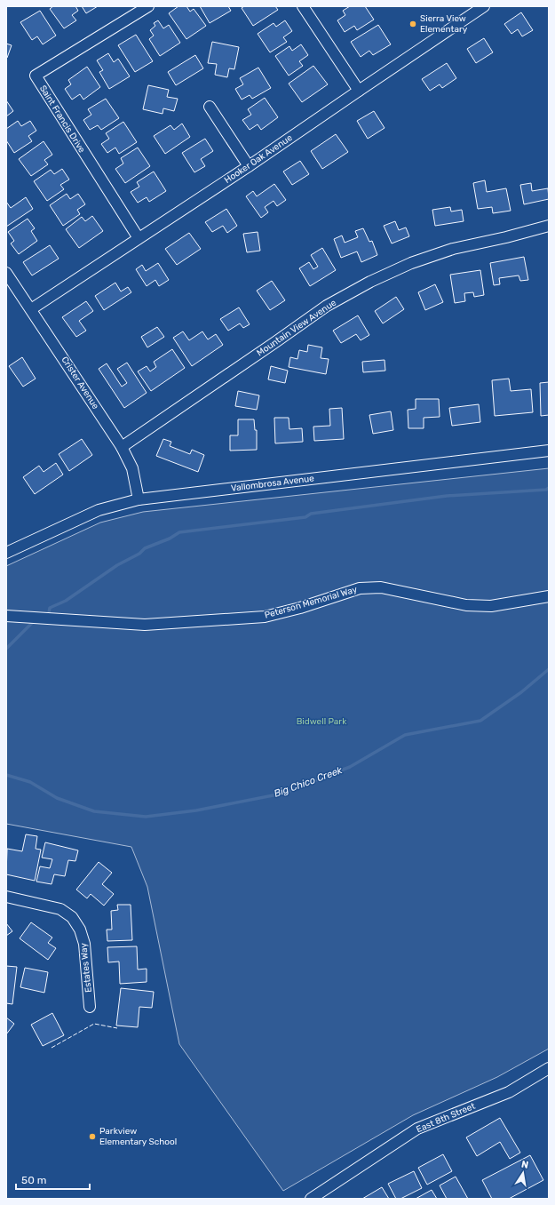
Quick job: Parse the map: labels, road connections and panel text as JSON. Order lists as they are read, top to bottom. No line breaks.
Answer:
{"streets":{"street":["Saint Francis Drive","Hooker Oak Avenue","Mountain View Avenue","Crister Avenue","Vallombrosa Avenue","Peterson Memorial Way","Estates Way","East 8th Street"]},"crossings":[["Saint Francis Drive","Hooker Oak Avenue"],["Hooker Oak Avenue","Crister Avenue"],["Mountain View Avenue","Crister Avenue"],["Crister Avenue","Vallombrosa Avenue"]],"water":["Big Chico Creek"],"parks":["Bidwell Park"],"places":["Sierra View Elementary","Parkview Elementary School"],"scale_bar":"50 m","north":"top"}
